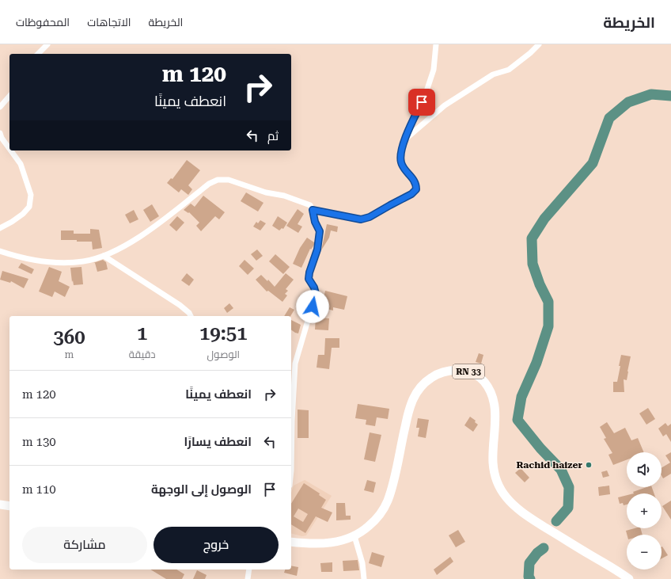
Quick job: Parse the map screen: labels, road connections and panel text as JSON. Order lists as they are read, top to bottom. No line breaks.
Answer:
{"streets":{"main road":["RN 33"]},"places":["Rachid haizer"],"page":{"header":"الخريطة","nav":["الخريطة","الاتجاهات","المحفوظات"],"turn":["120 m","انعطف يمينًا"],"then":"ثم","eta":["19:51","الوصول","1","دقيقة","360","m"],"list":[{"name":"انعطف يمينًا","value":"120 m"},{"name":"انعطف يسارًا","value":"130 m"},{"name":"الوصول إلى الوجهة","value":"110 m"}],"map_buttons":["+","−"],"buttons":["خروج","مشاركة"]}}
